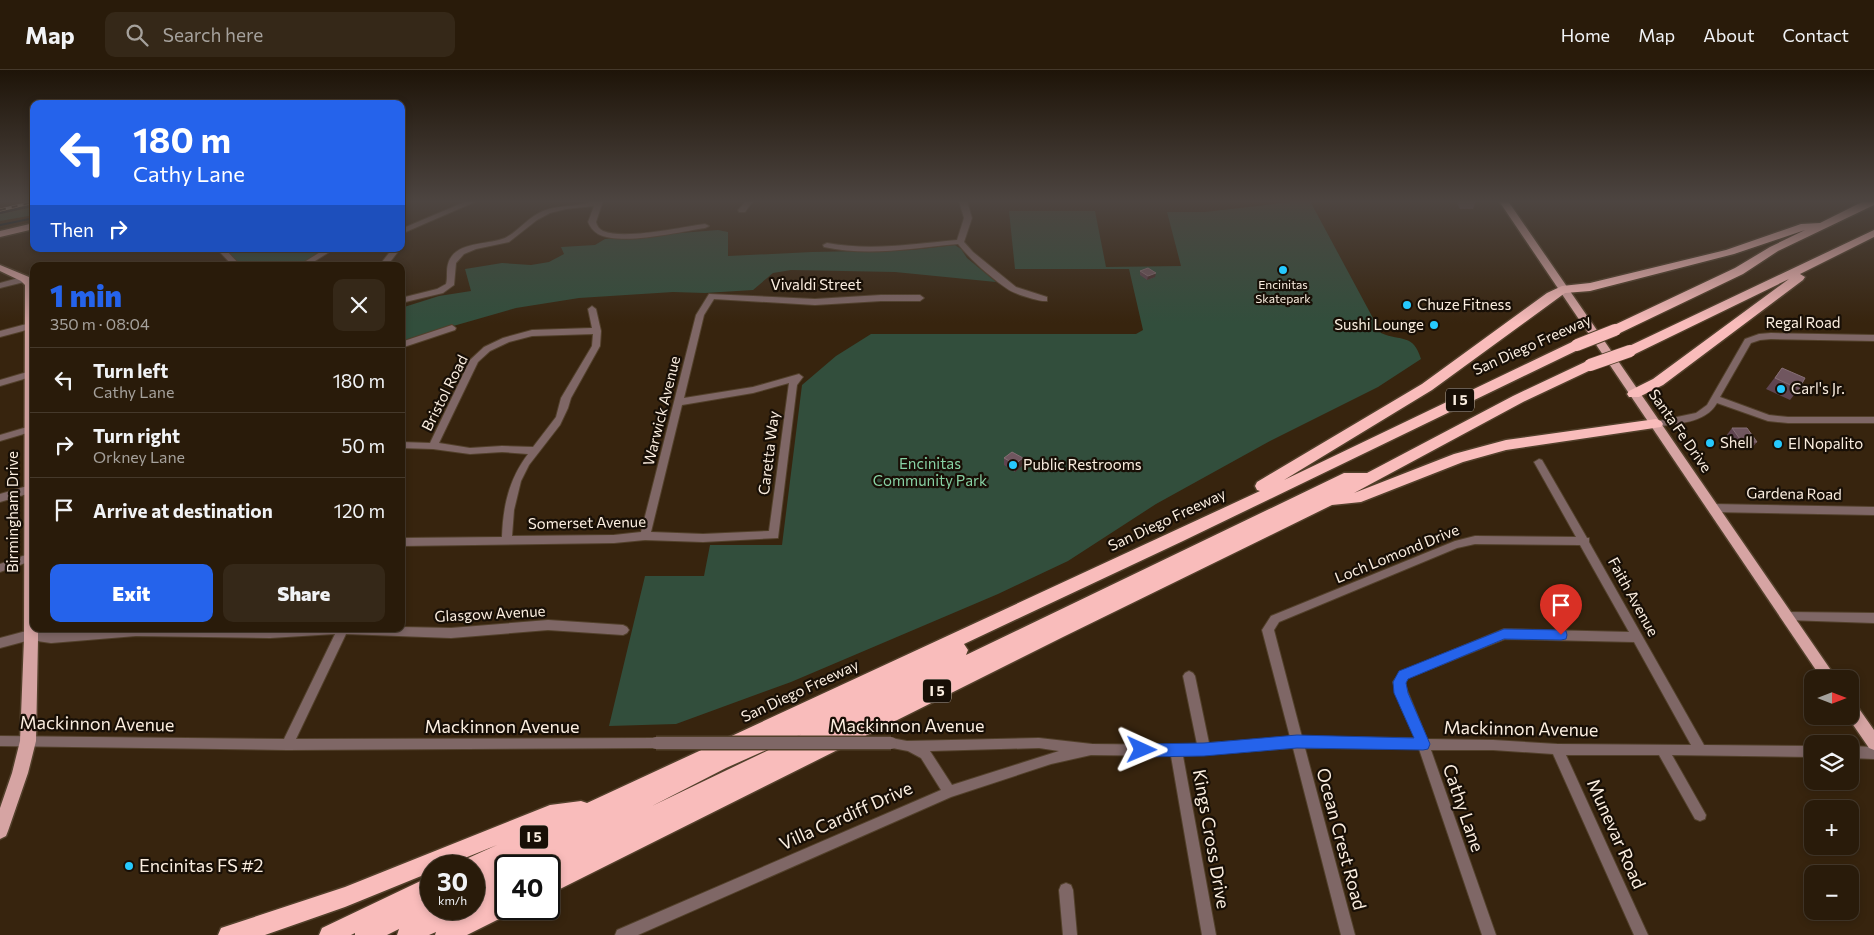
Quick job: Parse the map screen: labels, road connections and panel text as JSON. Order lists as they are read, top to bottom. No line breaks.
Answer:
{"streets":{"highway":["San Diego Freeway","I 5"],"main road":["Santa Fe Drive","Birmingham Drive"],"street":["Vivaldi Street","Regal Road","Bristol Road","Warwick Avenue","Caretta Way","Gardena Road","Somerset Avenue","Loch Lomond Drive","Faith Avenue","Glasgow Avenue","Mackinnon Avenue","Cathy Lane","Villa Cardiff Drive","Munevar Road","Kings Cross Drive","Ocean Crest Road"]},"crossings":[["Vivaldi Street","Warwick Avenue"],["Regal Road","Santa Fe Drive"],["Warwick Avenue","Caretta Way"],["Warwick Avenue","Somerset Avenue"],["Santa Fe Drive","Gardena Road"],["Caretta Way","Somerset Avenue"],["Birmingham Drive","Glasgow Avenue"],["Birmingham Drive","Mackinnon Avenue"],["Loch Lomond Drive","Faith Avenue"],["Loch Lomond Drive","Ocean Crest Road"],["Faith Avenue","Mackinnon Avenue"],["Faith Avenue","Cathy Lane"],["Mackinnon Avenue","Cathy Lane"],["Mackinnon Avenue","Villa Cardiff Drive"],["Mackinnon Avenue","Munevar Road"],["Mackinnon Avenue","Kings Cross Drive"],["Mackinnon Avenue","Ocean Crest Road"]],"parks":["Encinitas Community Park"],"places":["Encinitas Skatepark","Chuze Fitness","Sushi Lounge","Carl's Jr.","Shell","El Nopalito","Public Restrooms","Encinitas FS #2"],"north":"right","page":{"header":"Map","search":"Search here","nav":["Home","Map","About","Contact"],"turn":["180 m","Cathy Lane"],"then":"Then","heading":["1 min","350 m · 08:04"],"list":[{"name":"Turn left","note":"Cathy Lane","value":"180 m"},{"name":"Turn right","note":"Orkney Lane","value":"50 m"},{"name":"Arrive at destination","value":"120 m"}],"buttons":["Exit","Share"],"map_buttons":["+","−"],"speed":"30 km/h","limit":"40"}}
